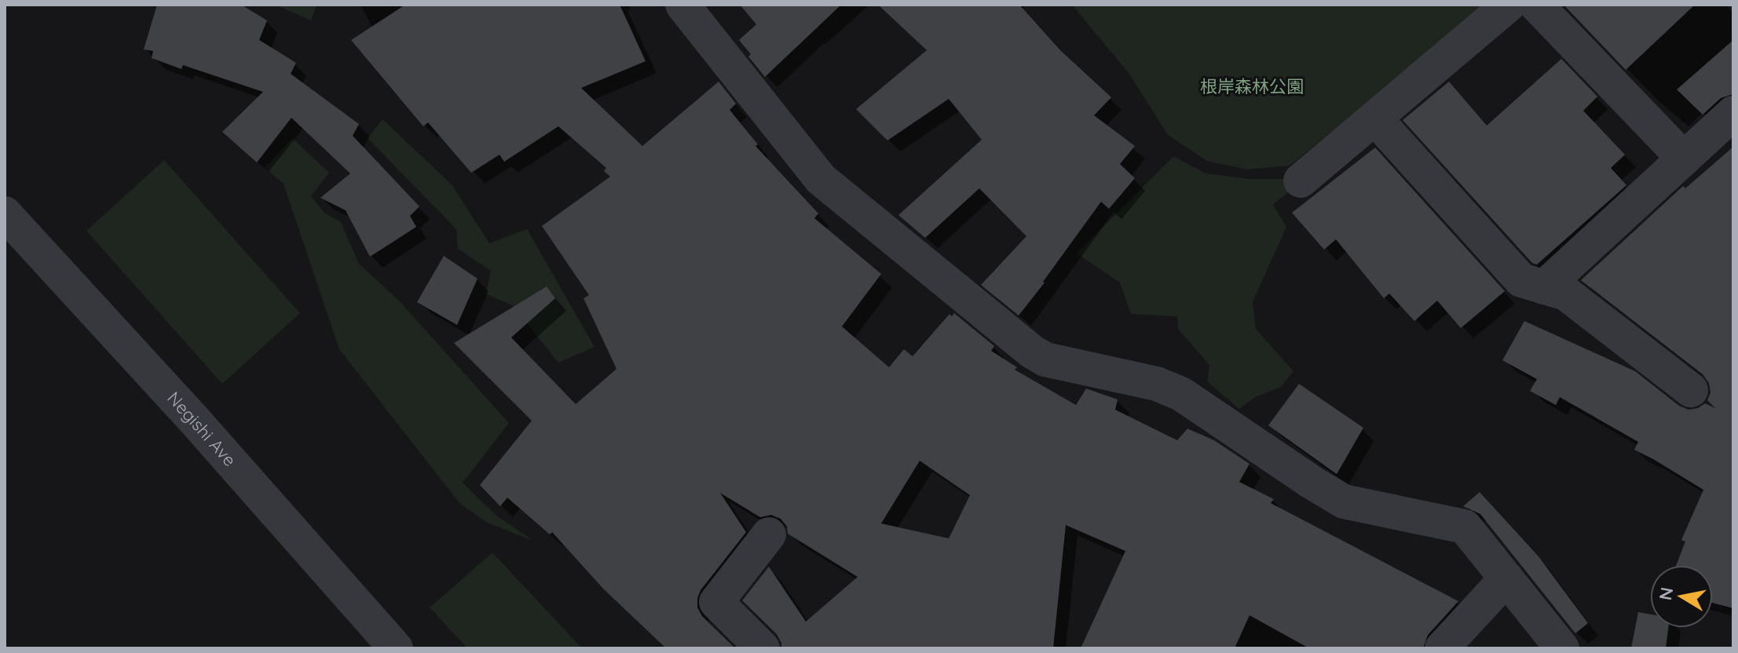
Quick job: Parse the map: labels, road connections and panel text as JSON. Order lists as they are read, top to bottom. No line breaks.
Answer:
{"streets":{"street":["Negishi Ave"]},"parks":["根岸森林公園"],"north":"left"}
